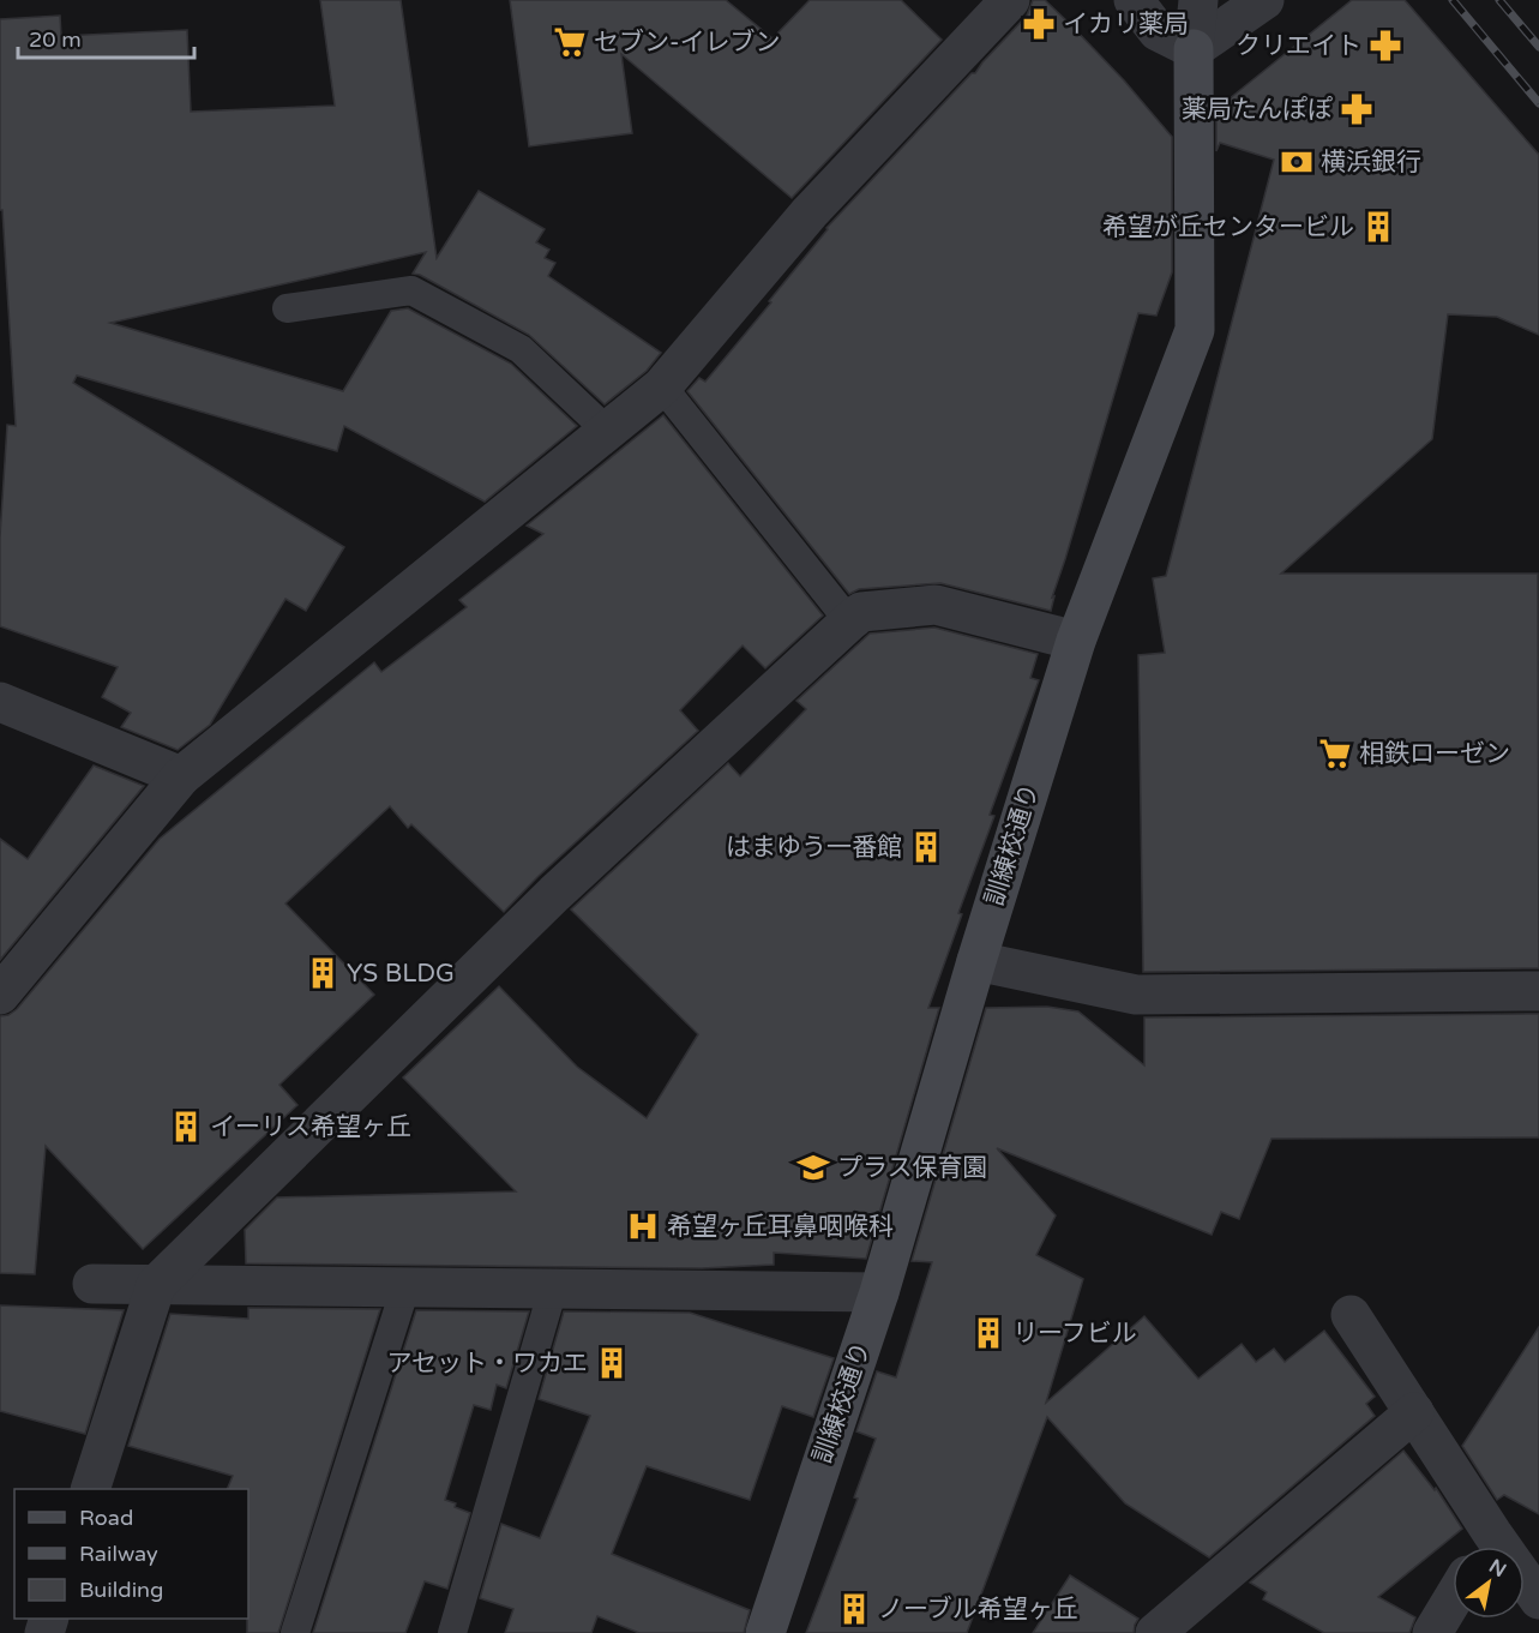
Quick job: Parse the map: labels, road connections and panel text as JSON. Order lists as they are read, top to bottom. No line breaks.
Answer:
{"streets":{"street":["訓練校通り"]},"places":{"pharmacy":["イカリ薬局","クリエイト","薬局たんぽぽ"],"supermarket":["セブン-イレブン","相鉄ローゼン"],"bank":["横浜銀行"],"building":["希望が丘センタービル","はまゆう一番館","YS BLDG","イーリス希望ヶ丘","リーフビル","アセット・ワカエ","ノーブル希望ヶ丘"],"school or university":["プラス保育園"],"hospital":["希望ヶ丘耳鼻咽喉科"]},"legend":["Road","Railway","Building"],"scale_bar":"20 m","north":"top right"}
